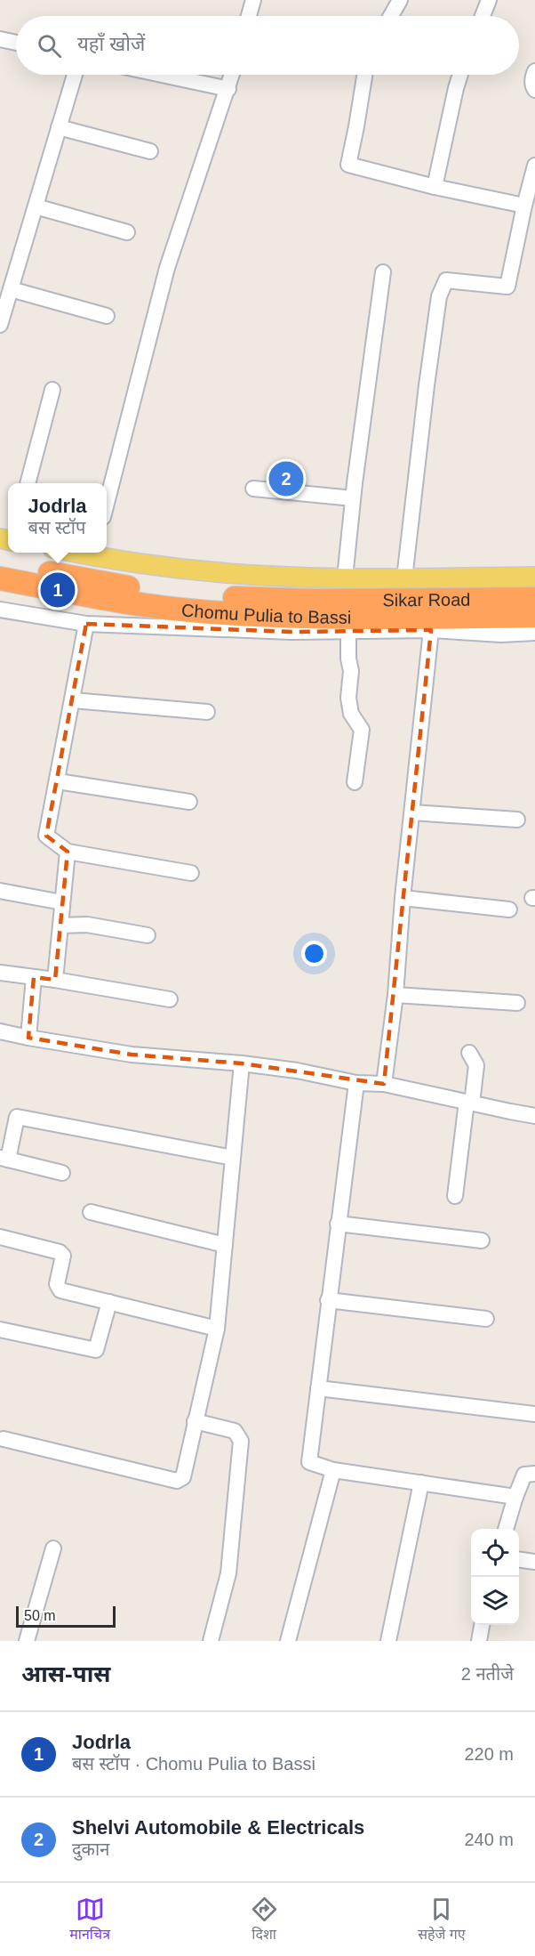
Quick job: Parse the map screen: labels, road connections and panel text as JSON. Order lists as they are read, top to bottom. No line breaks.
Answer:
{"streets":{"highway":["Sikar Road","Chomu Pulia to Bassi"]},"scale_bar":"50 m","page":{"search":"यहाँ खोजें","pins":["2","1"],"popup":["Jodrla","बस स्टॉप"],"scale":"50 m","heading":["आस-पास","2 नतीजे"],"list":[{"mark":"1","name":"Jodrla","note":"बस स्टॉप · Chomu Pulia to Bassi","value":"220 m"},{"mark":"2","name":"Shelvi Automobile & Electricals","note":"दुकान","value":"240 m"}],"nav":["मानचित्र","दिशा","सहेजे गए"]}}
